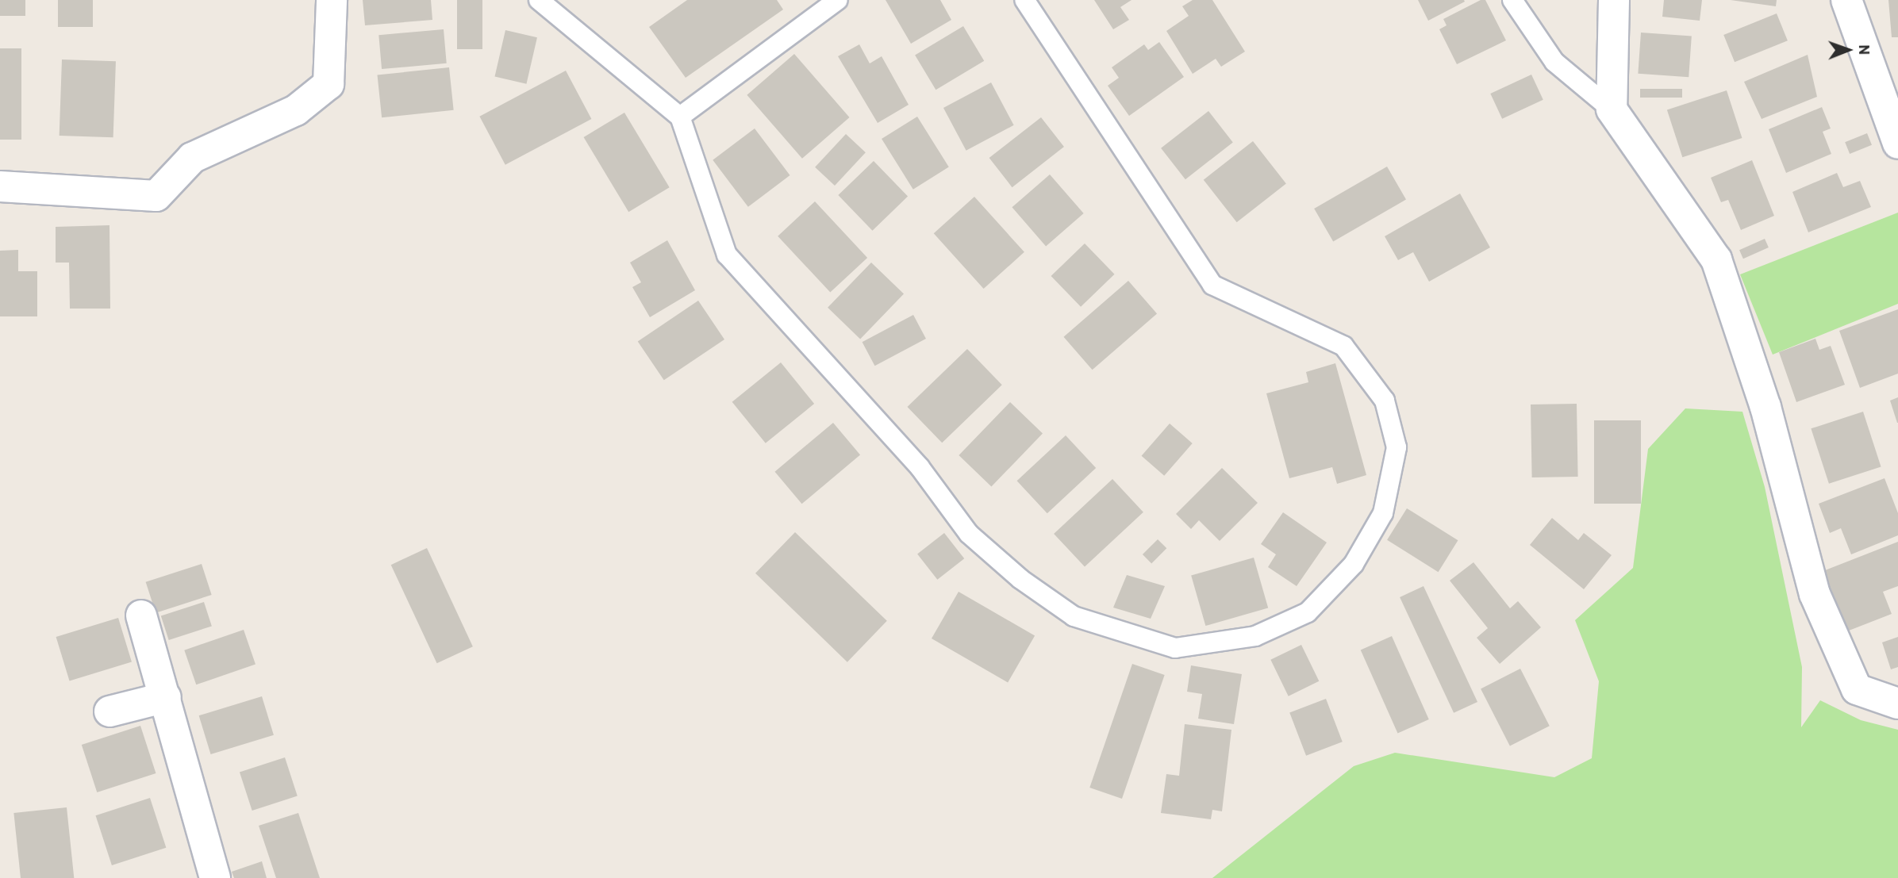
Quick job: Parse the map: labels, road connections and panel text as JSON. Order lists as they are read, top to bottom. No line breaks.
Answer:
{"north":"right"}
